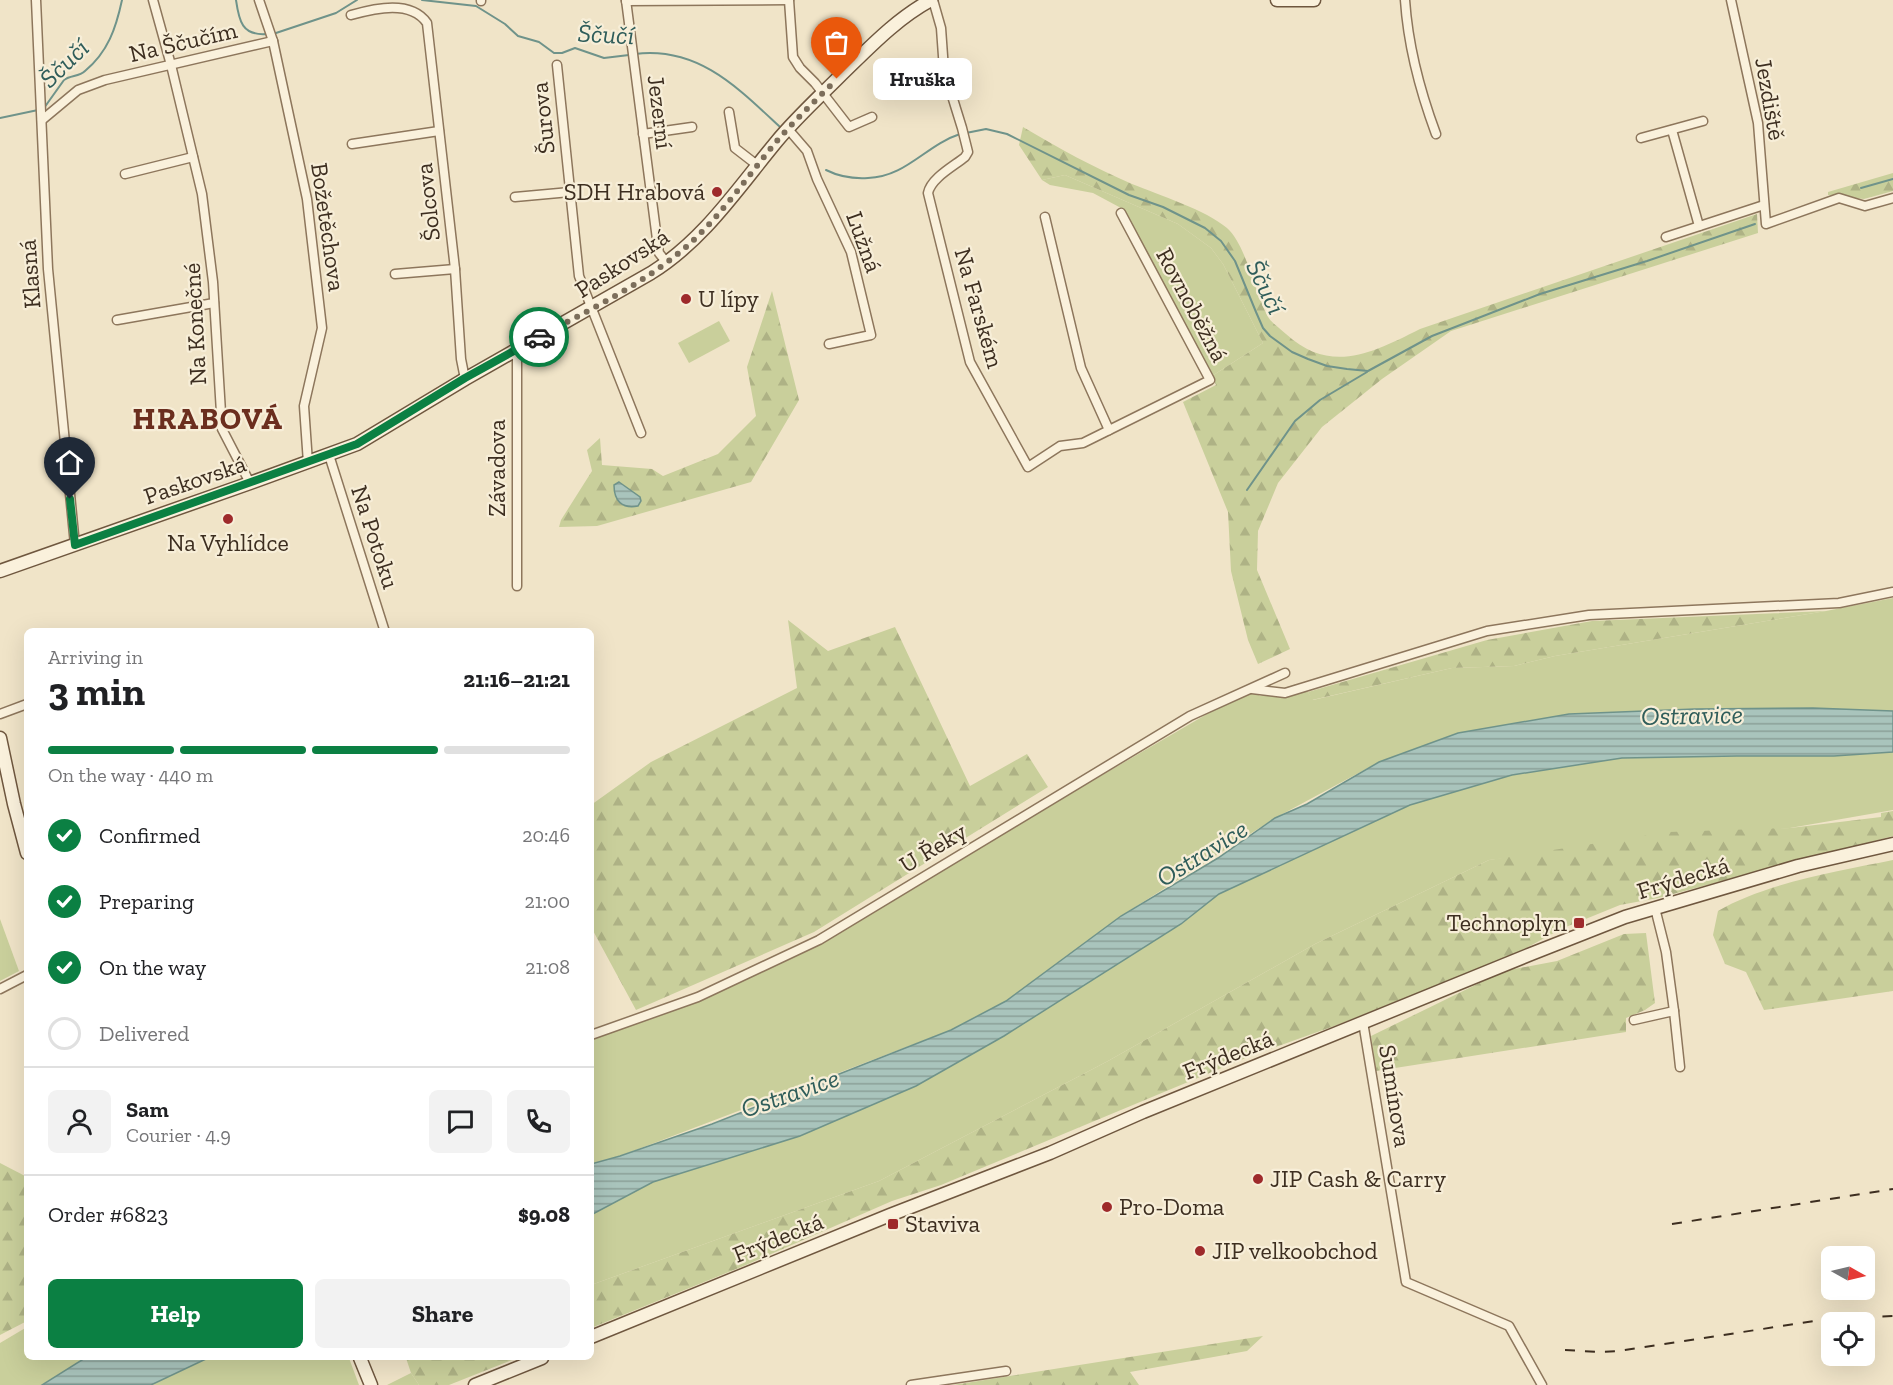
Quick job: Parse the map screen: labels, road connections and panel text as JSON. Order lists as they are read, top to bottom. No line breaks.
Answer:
{"streets":{"main road":["Paskovská","Frýdecká"],"street":["Na Ščučím","Jezdiště","Jezerní","Šurova","Šolcova","Božetěchova","Lužná","Klasná","Rovnoběžná","Na Farském","Na Konečné","Závadova","Na Potoku","U Řeky","Sumínova"]},"crossings":[["Na Ščučím","Božetěchova"],["Na Ščučím","Klasná"],["Na Ščučím","Na Konečné"],["Jezerní","Paskovská"],["Šurova","Paskovská"],["Šolcova","Paskovská"],["Božetěchova","Paskovská"],["Lužná","Paskovská"],["Paskovská","Klasná"],["Paskovská","Na Farském"],["Paskovská","Na Konečné"],["Paskovská","Závadova"],["Paskovská","Na Potoku"],["Rovnoběžná","Na Farském"],["Frýdecká","Sumínova"]],"districts":["HRABOVÁ"],"water":["Ščučí","Ostravice"],"places":{"other":["Hruška","SDH Hrabová","U lípy","Na Vyhlídce","JIP Cash & Carry","Pro-Doma","JIP velkoobchod"],"transit":["Technoplyn","Staviva"]},"north":"right","page":{"bubble":"Hruška","heading":["3 min","Arriving in","21:16–21:21"],"panel":["Sam","Courier · 4.9","Order #6823","$9.08"],"bar":"On the way · 440 m","list":[["Confirmed","20:46"],["Preparing","21:00"],["On the way","21:08"],"Delivered"],"buttons":["Help","Share"]}}
